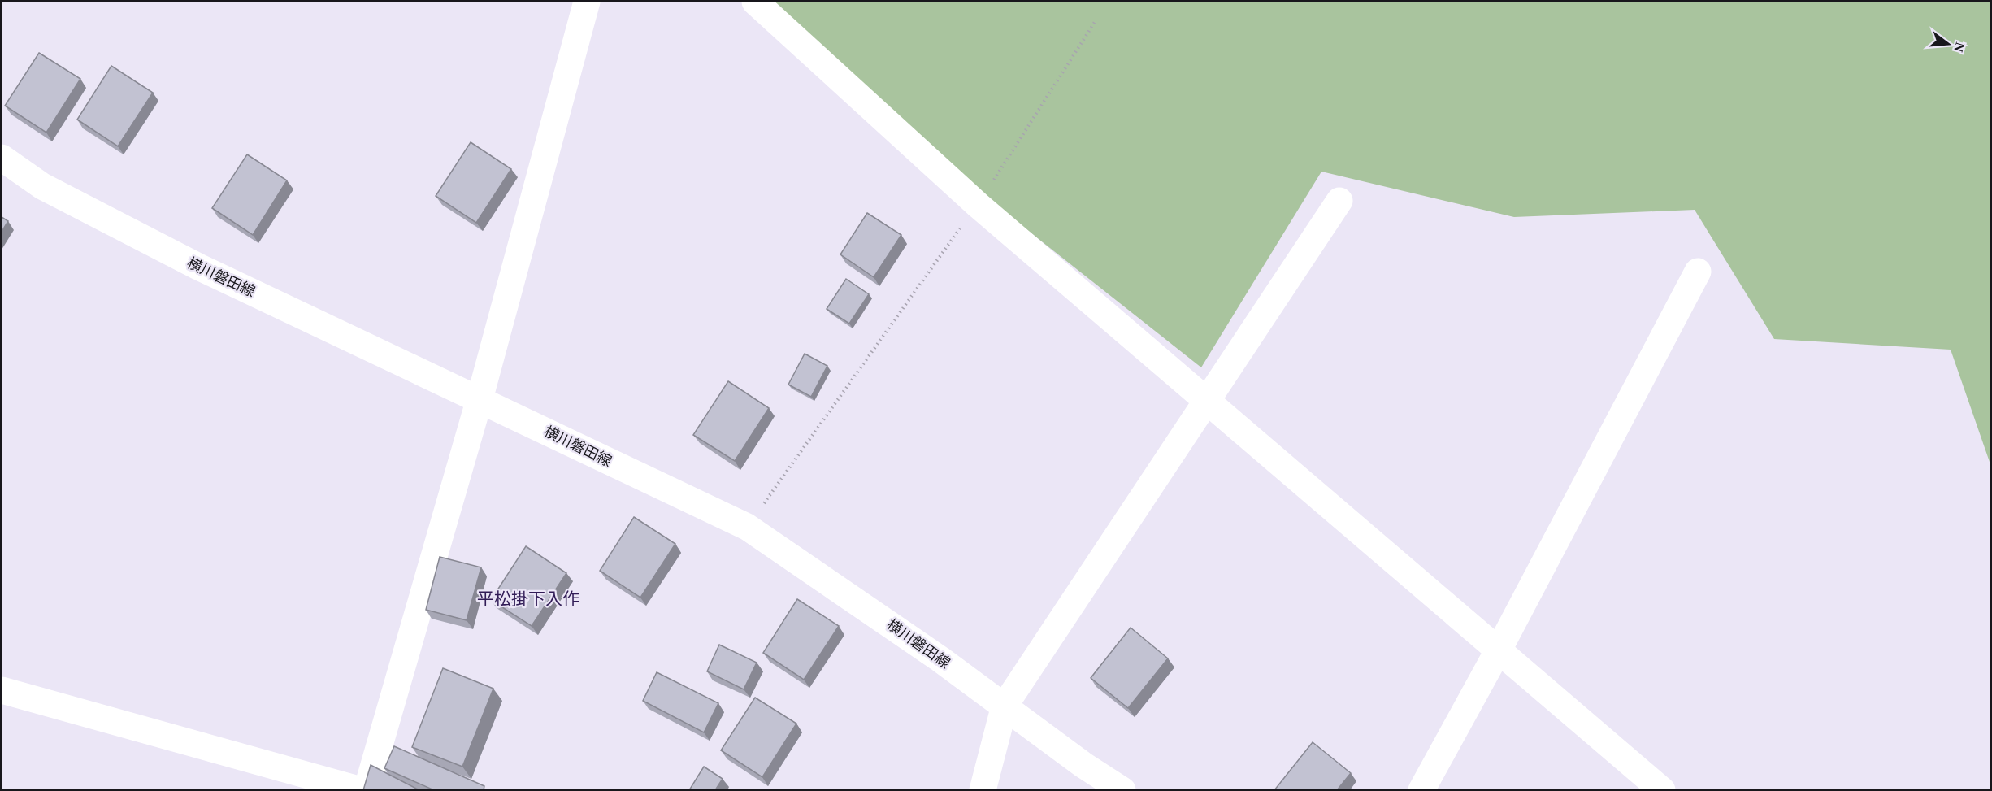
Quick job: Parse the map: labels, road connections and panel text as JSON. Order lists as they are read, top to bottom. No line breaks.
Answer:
{"streets":{"street":["横川磐田線"]},"districts":["平松掛下入作"],"north":"right"}
